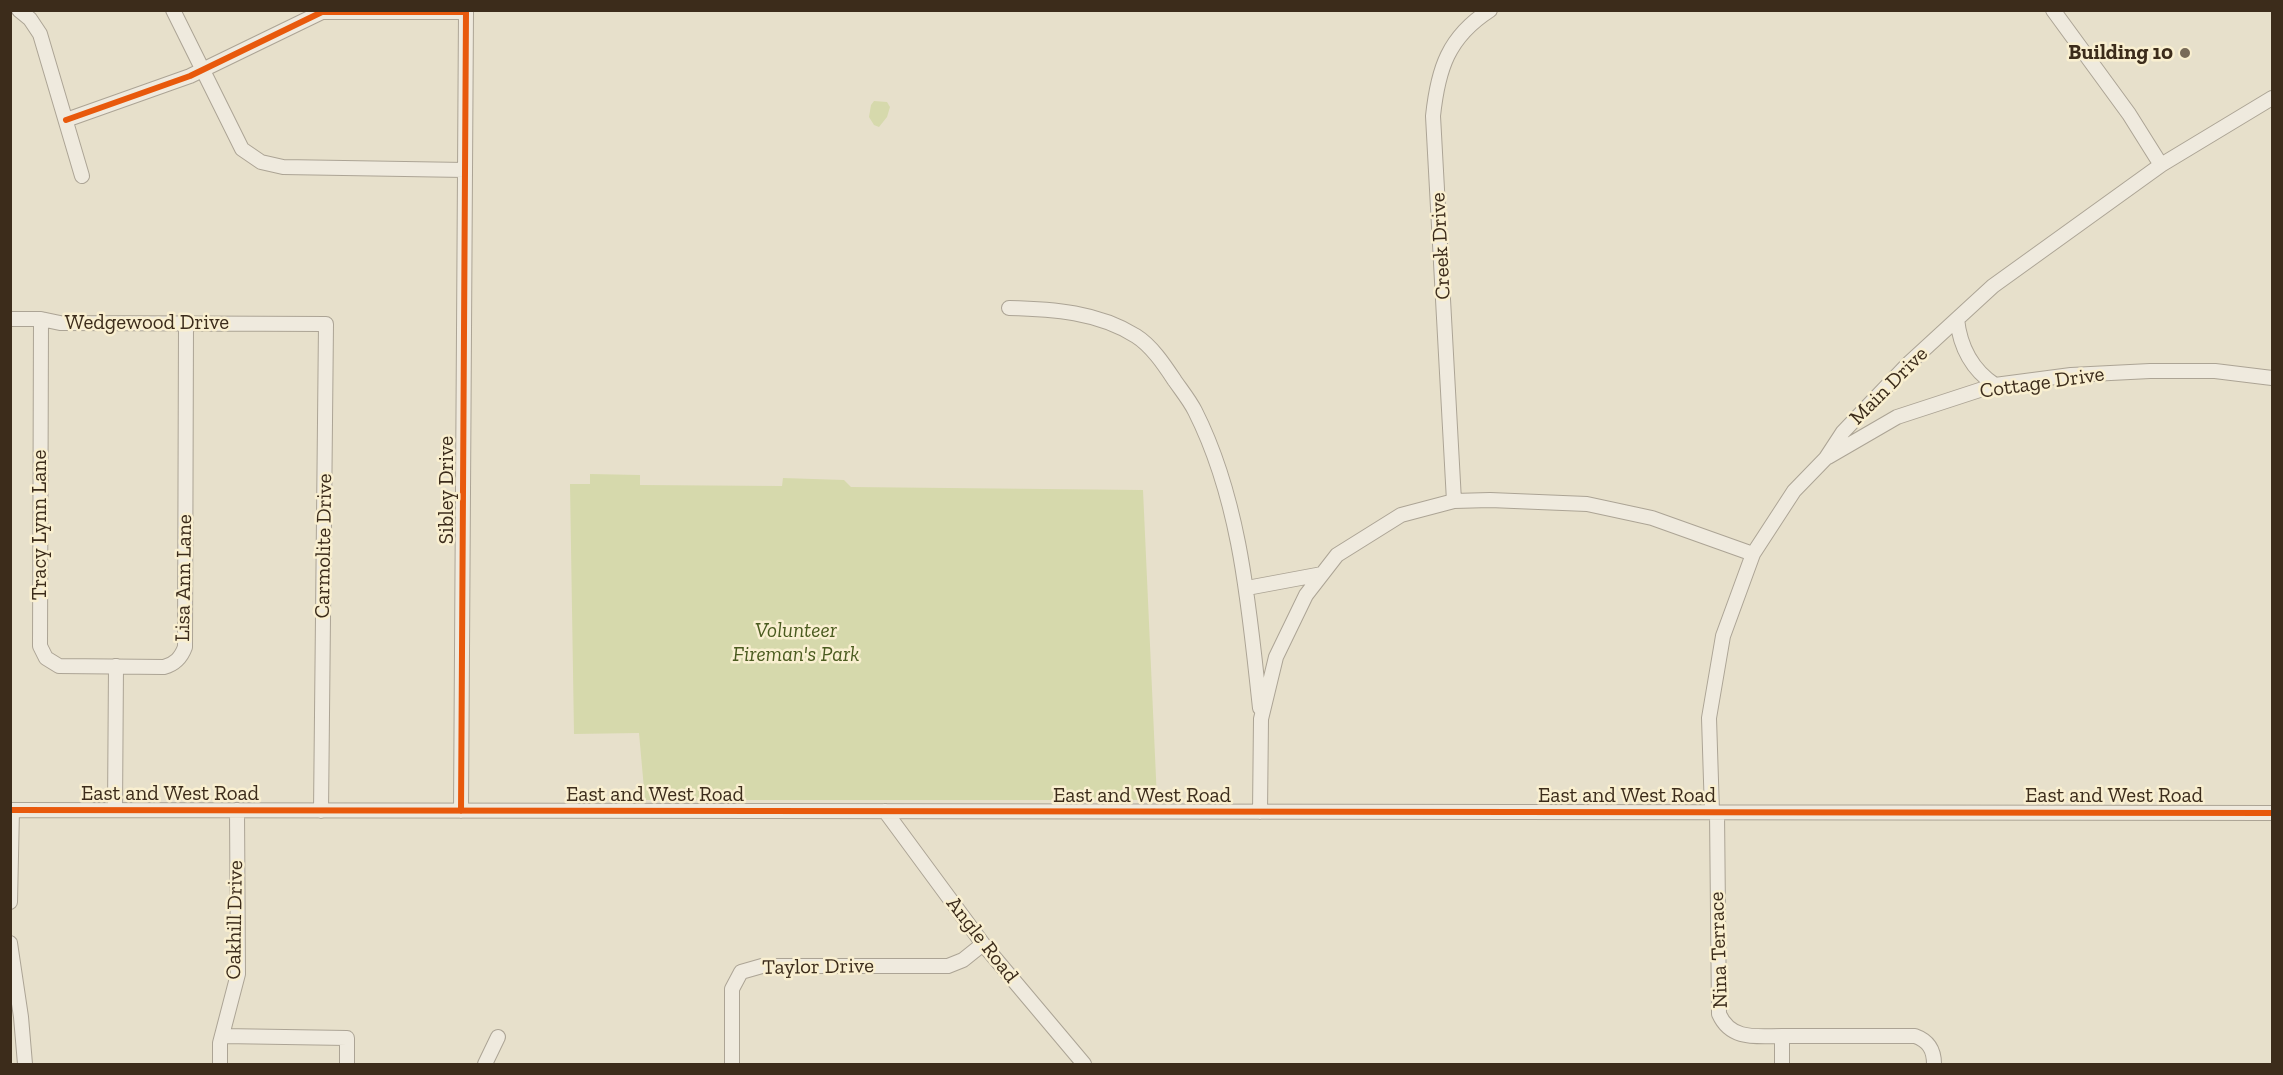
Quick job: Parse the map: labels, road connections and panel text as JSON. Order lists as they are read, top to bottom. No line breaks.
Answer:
{"streets":{"street":["Creek Drive","Wedgewood Drive","Cottage Drive","Main Drive","Sibley Drive","Tracy Lynn Lane","Carmolite Drive","Lisa Ann Lane","East and West Road","Oakhill Drive","Angle Road","Nina Terrace","Taylor Drive"]},"crossings":[["Wedgewood Drive","Tracy Lynn Lane"],["Wedgewood Drive","Carmolite Drive"],["Wedgewood Drive","Lisa Ann Lane"],["Cottage Drive","Main Drive"],["Main Drive","East and West Road"],["Main Drive","Nina Terrace"],["Sibley Drive","East and West Road"],["Tracy Lynn Lane","Lisa Ann Lane"],["Carmolite Drive","East and West Road"],["East and West Road","Oakhill Drive"],["East and West Road","Angle Road"],["East and West Road","Nina Terrace"],["Angle Road","Taylor Drive"]],"parks":["Volunteer Fireman's Park"],"places":["Building 10"]}
